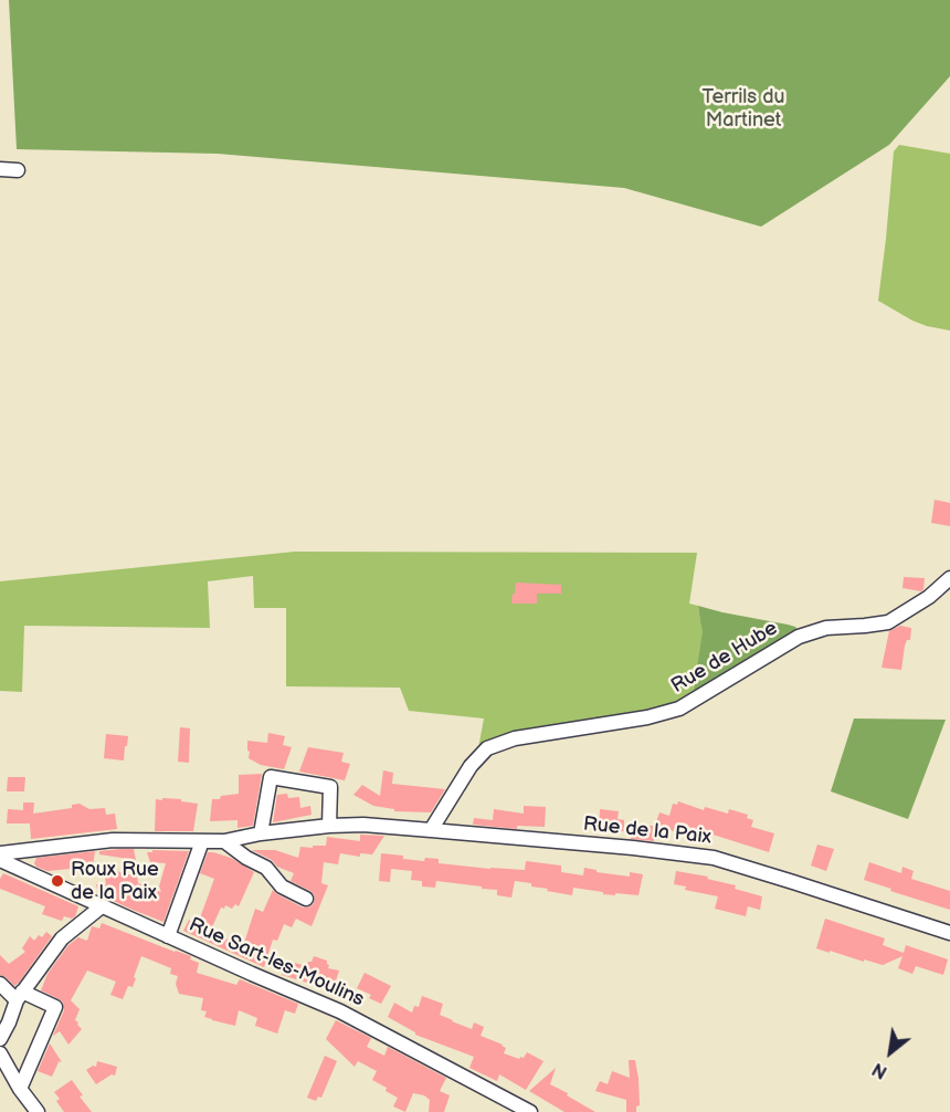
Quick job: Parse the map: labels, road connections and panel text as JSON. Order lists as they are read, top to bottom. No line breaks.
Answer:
{"streets":{"street":["Rue de Hube","Rue de la Paix","Rue Sart-les-Moulins"]},"crossings":[["Rue de Hube","Rue de la Paix"]],"parks":["Terrils du Martinet"],"places":["Roux Rue de la Paix"],"north":"bottom left"}
